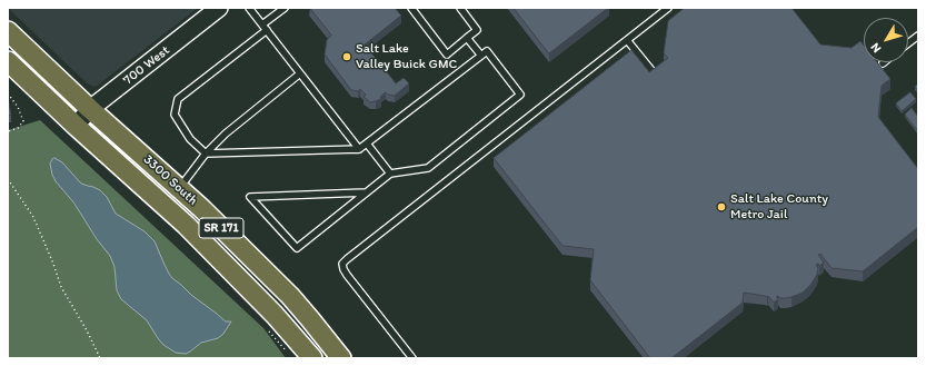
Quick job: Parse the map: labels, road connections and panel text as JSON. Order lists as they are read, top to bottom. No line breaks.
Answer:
{"streets":{"main road":["3300 South","SR 171"],"street":["700 West"]},"crossings":[["700 West","3300 South"]],"places":["Salt Lake Valley Buick GMC","Salt Lake County Metro Jail"],"north":"bottom left"}
